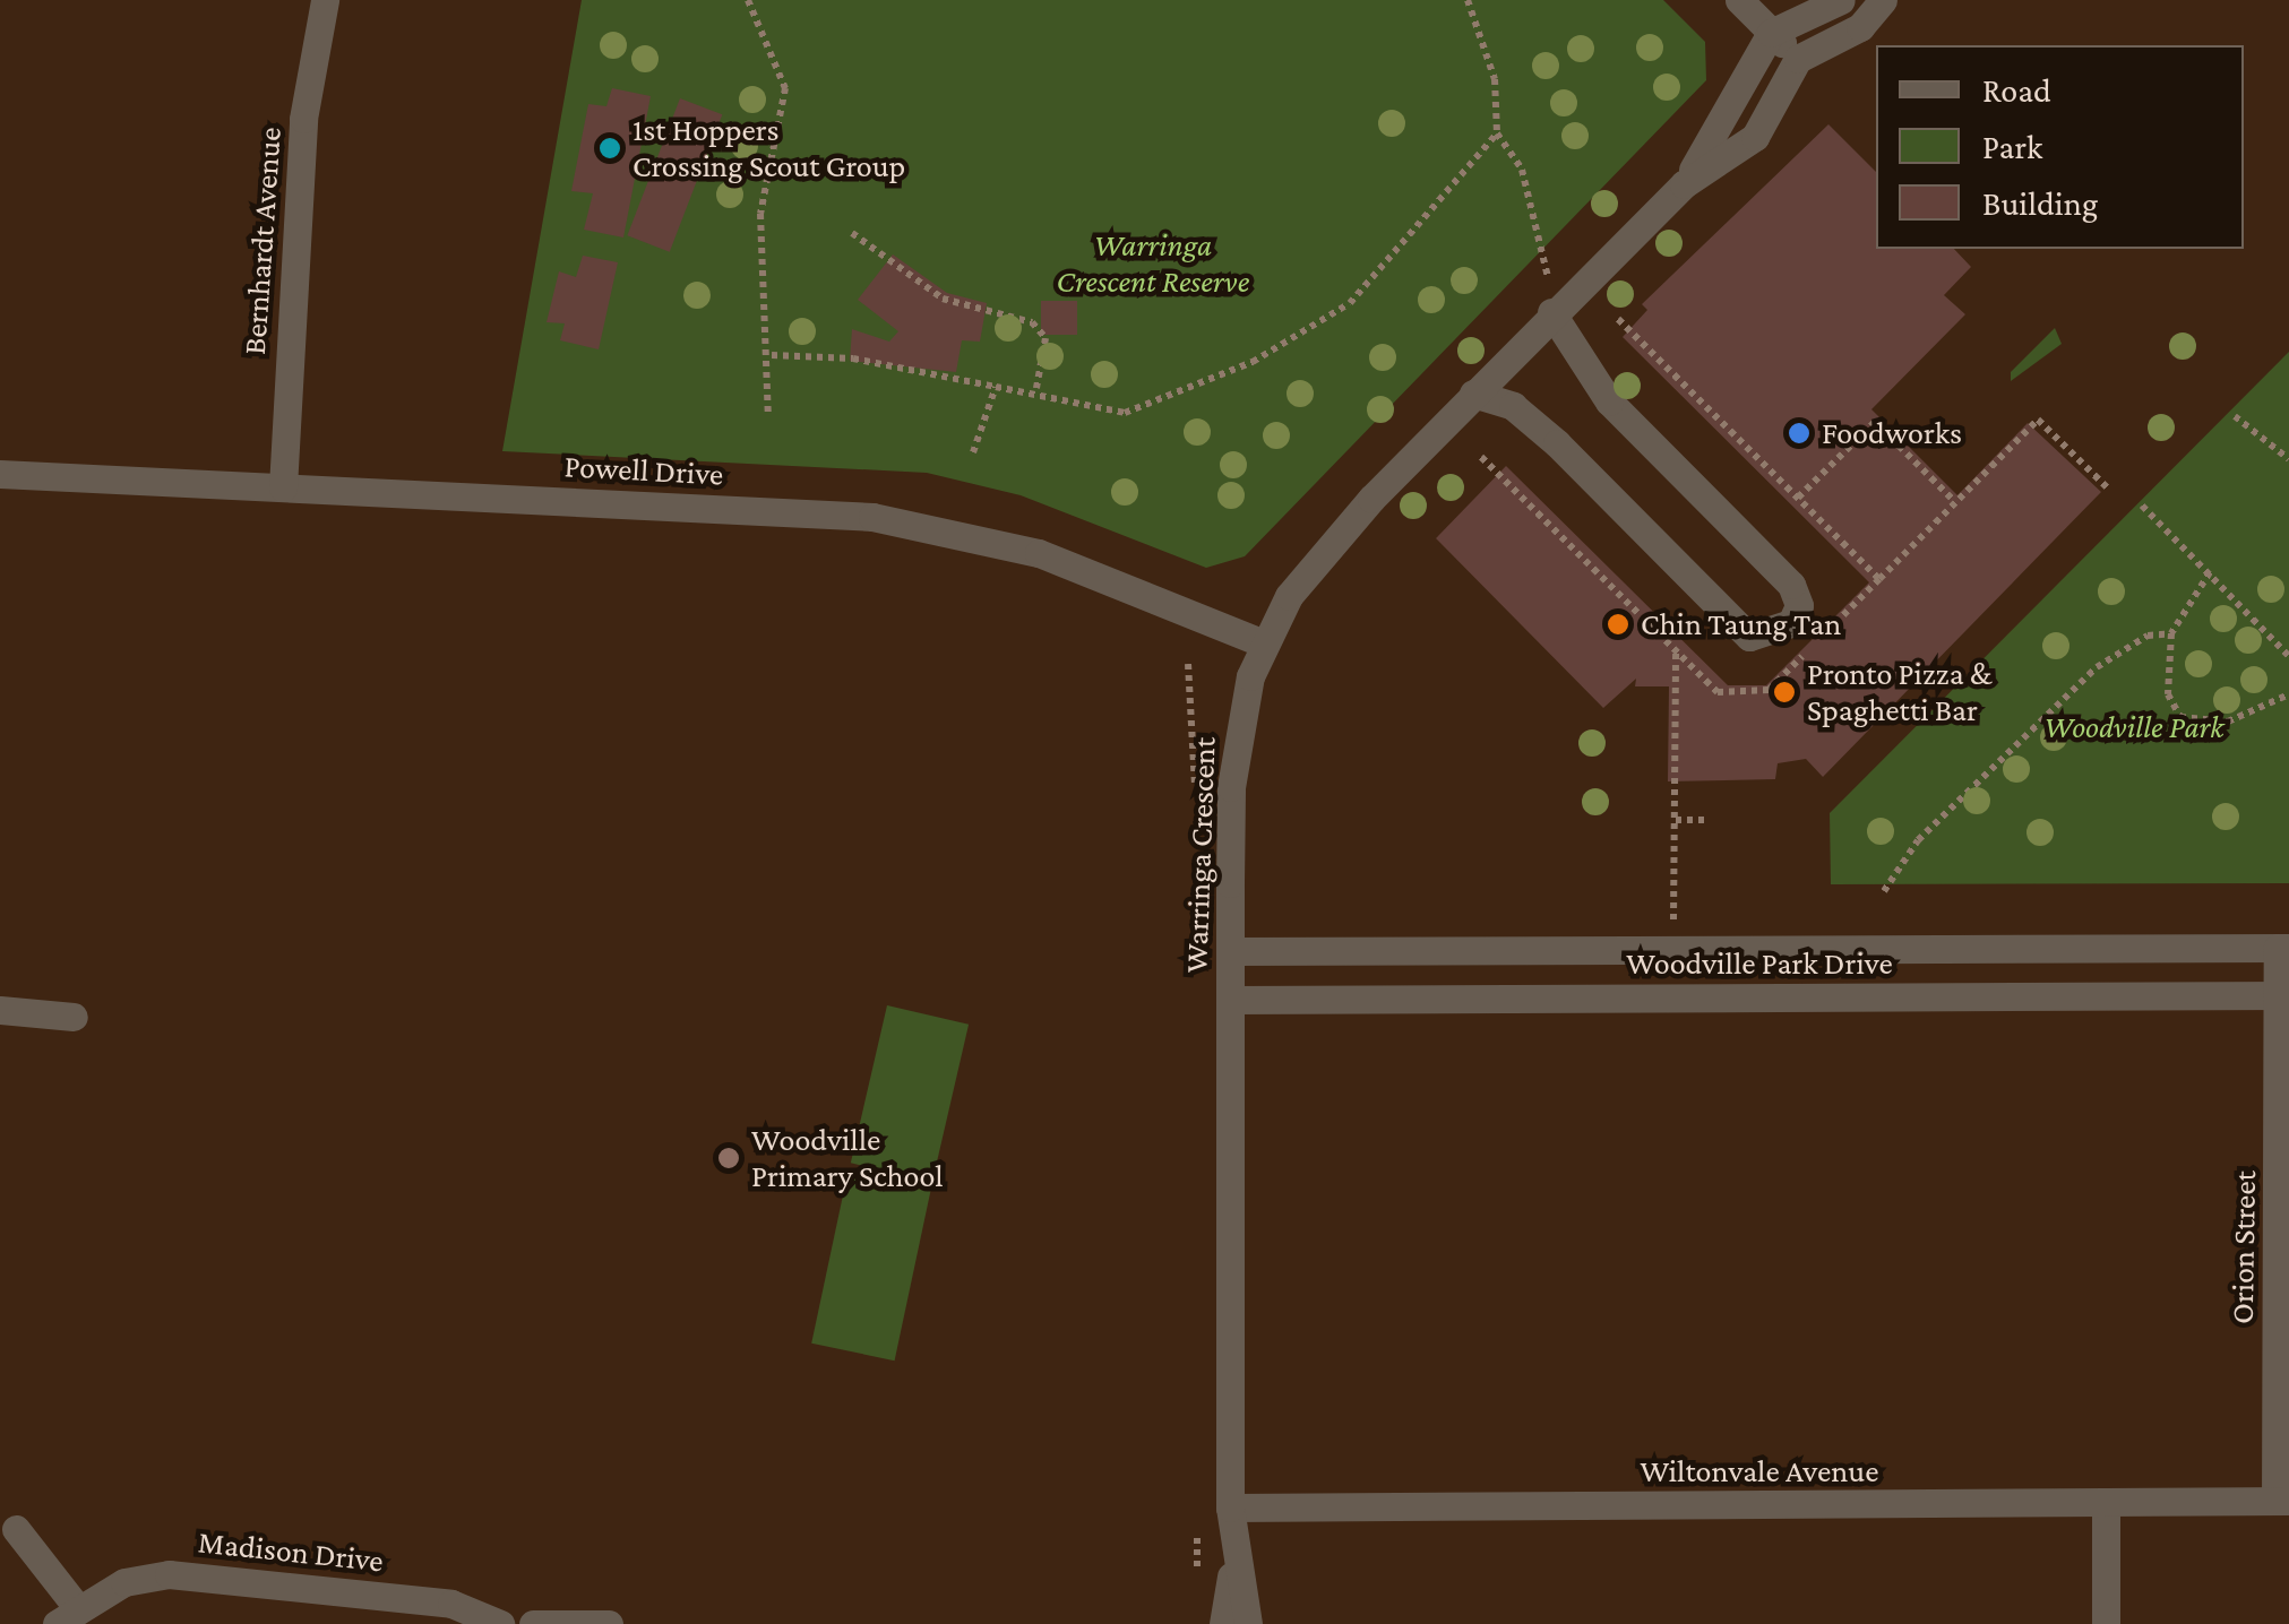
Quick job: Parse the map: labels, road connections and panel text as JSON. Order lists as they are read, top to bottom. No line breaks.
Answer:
{"streets":{"street":["Bernhardt Avenue","Powell Drive","Warringa Crescent","Woodville Park Drive","Orion Street","Wiltonvale Avenue","Madison Drive"]},"crossings":[["Bernhardt Avenue","Powell Drive"],["Powell Drive","Warringa Crescent"],["Warringa Crescent","Woodville Park Drive"],["Warringa Crescent","Wiltonvale Avenue"],["Woodville Park Drive","Orion Street"],["Orion Street","Wiltonvale Avenue"]],"parks":["Warringa Crescent Reserve","Woodville Park"],"places":["1st Hoppers Crossing Scout Group","Foodworks","Chin Taung Tan","Pronto Pizza & Spaghetti Bar","Woodville Primary School"],"legend":["Road","Park","Building"]}
